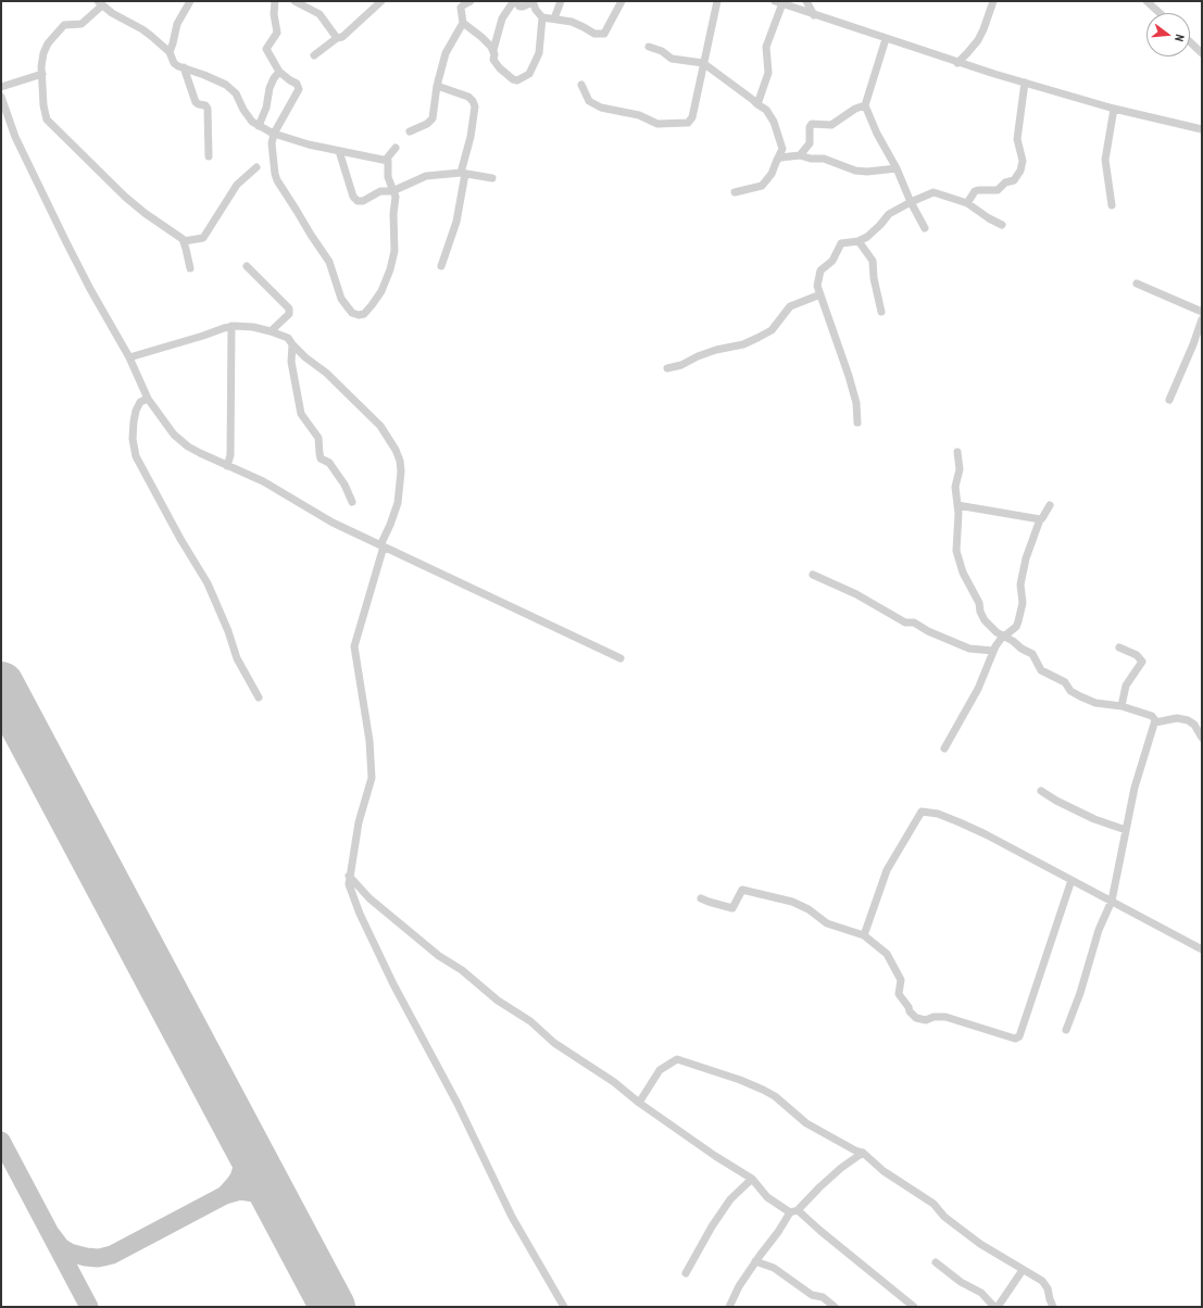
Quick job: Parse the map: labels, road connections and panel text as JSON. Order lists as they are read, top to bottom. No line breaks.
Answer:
{"north":"right"}
